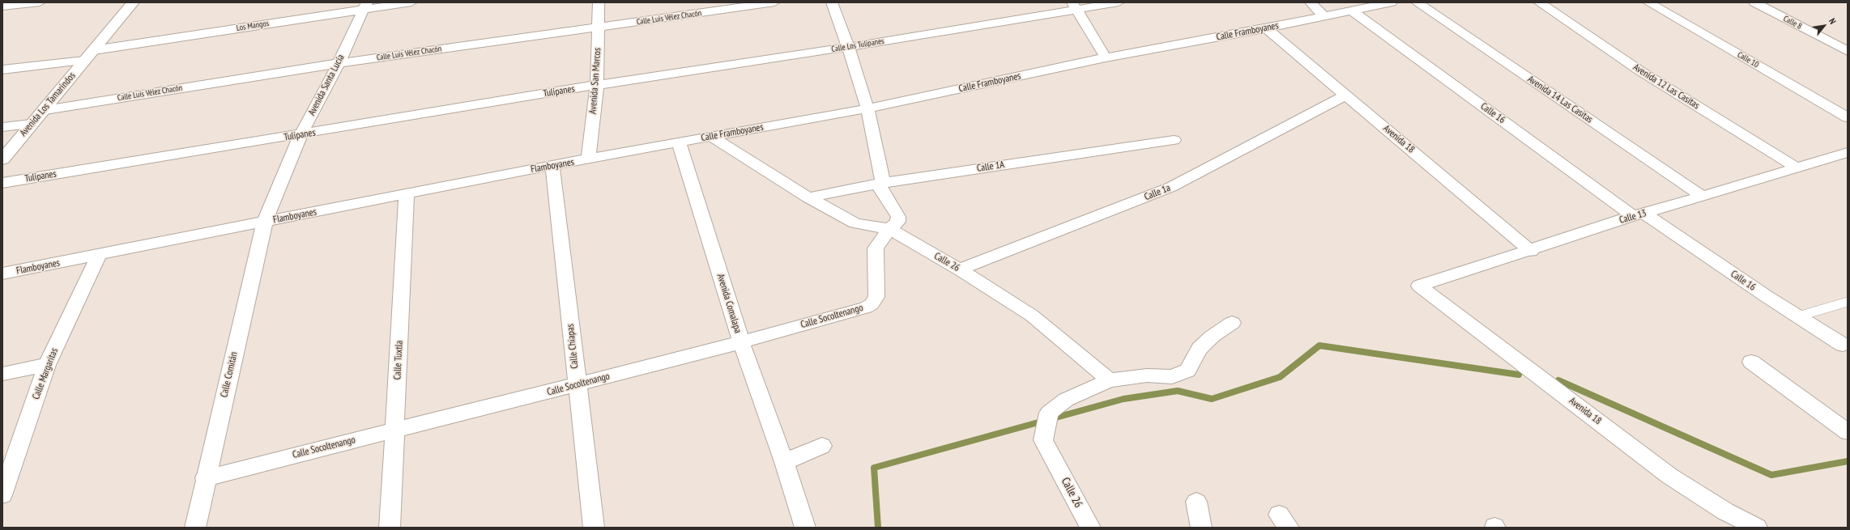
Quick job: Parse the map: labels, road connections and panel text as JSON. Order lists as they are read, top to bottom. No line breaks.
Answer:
{"streets":{"street":["Calle Luis Vélez Chacón","Calle 8","Los Mangos","Calle Framboyanes","Calle Los Tulipanes","Calle 10","Avenida San Marcos","Avenida Santa Lucía","Avenida 12 Las Casitas","Tulipanes","Avenida 14 Las Casitas","Avenida Los Tamarindos","Calle 16","Avenida 18","Flamboyanes","Calle 1A","Calle 1a","Calle 13","Calle 26","Avenida Comalapa","Calle Socoltenango","Calle Chiapas","Calle Tuxtla","Calle Margaritas","Calle Comitán"]},"crossings":[["Calle Luis Vélez Chacón","Avenida San Marcos"],["Calle Luis Vélez Chacón","Avenida Santa Lucía"],["Calle Luis Vélez Chacón","Avenida Los Tamarindos"],["Los Mangos","Avenida Santa Lucía"],["Los Mangos","Avenida Los Tamarindos"],["Calle Framboyanes","Avenida San Marcos"],["Calle Framboyanes","Calle 16"],["Calle Framboyanes","Avenida 18"],["Calle Framboyanes","Flamboyanes"],["Calle Framboyanes","Calle 26"],["Calle Framboyanes","Avenida Comalapa"],["Calle Los Tulipanes","Avenida San Marcos"],["Calle Los Tulipanes","Tulipanes"],["Avenida San Marcos","Tulipanes"],["Avenida San Marcos","Flamboyanes"],["Avenida Santa Lucía","Tulipanes"],["Avenida Santa Lucía","Flamboyanes"],["Avenida Santa Lucía","Calle Comitán"],["Avenida 12 Las Casitas","Calle 13"],["Avenida 14 Las Casitas","Calle 13"],["Calle 16","Calle 13"],["Avenida 18","Calle 1a"],["Avenida 18","Calle 13"],["Flamboyanes","Calle Chiapas"],["Flamboyanes","Calle Tuxtla"],["Flamboyanes","Calle Margaritas"],["Flamboyanes","Calle Comitán"],["Calle 1A","Calle 26"],["Calle 1A","Calle Socoltenango"],["Calle 1a","Calle 26"],["Calle 26","Calle Socoltenango"],["Avenida Comalapa","Calle Socoltenango"],["Calle Socoltenango","Calle Chiapas"],["Calle Socoltenango","Calle Tuxtla"],["Calle Socoltenango","Calle Comitán"]],"north":"top right"}
